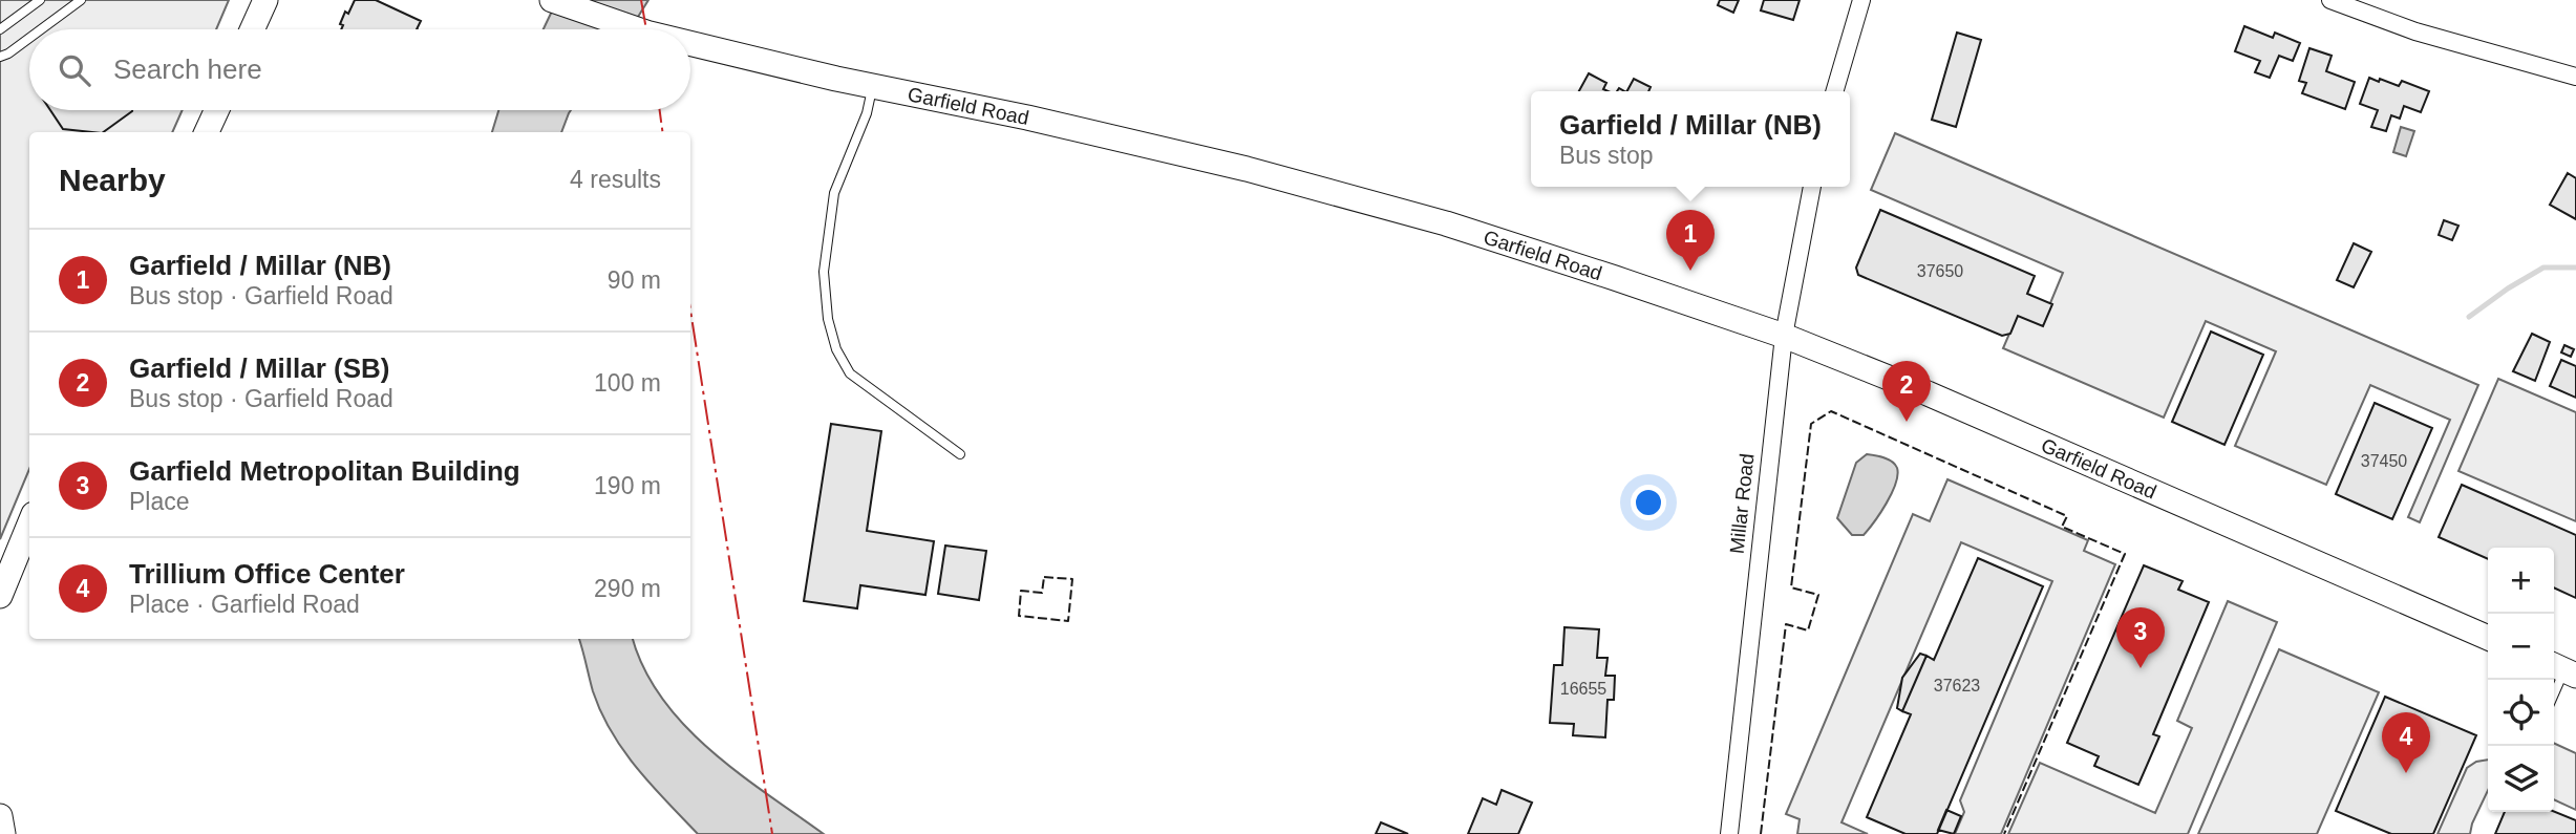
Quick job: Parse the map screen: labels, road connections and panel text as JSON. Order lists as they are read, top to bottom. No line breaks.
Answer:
{"streets":{"main road":["Garfield Road"],"street":["Millar Road"]},"crossings":[["Garfield Road","Millar Road"]],"house_numbers":["37650","37450","37623","16655"],"page":{"search":"Search here","popup":["Garfield / Millar (NB)","Bus stop"],"heading":["Nearby","4 results"],"pins":["1","2","3","4"],"list":[{"mark":"1","name":"Garfield / Millar (NB)","note":"Bus stop · Garfield Road","value":"90 m"},{"mark":"2","name":"Garfield / Millar (SB)","note":"Bus stop · Garfield Road","value":"100 m"},{"mark":"3","name":"Garfield Metropolitan Building","note":"Place","value":"190 m"},{"mark":"4","name":"Trillium Office Center","note":"Place · Garfield Road","value":"290 m"}],"map_buttons":["+","−"]}}
